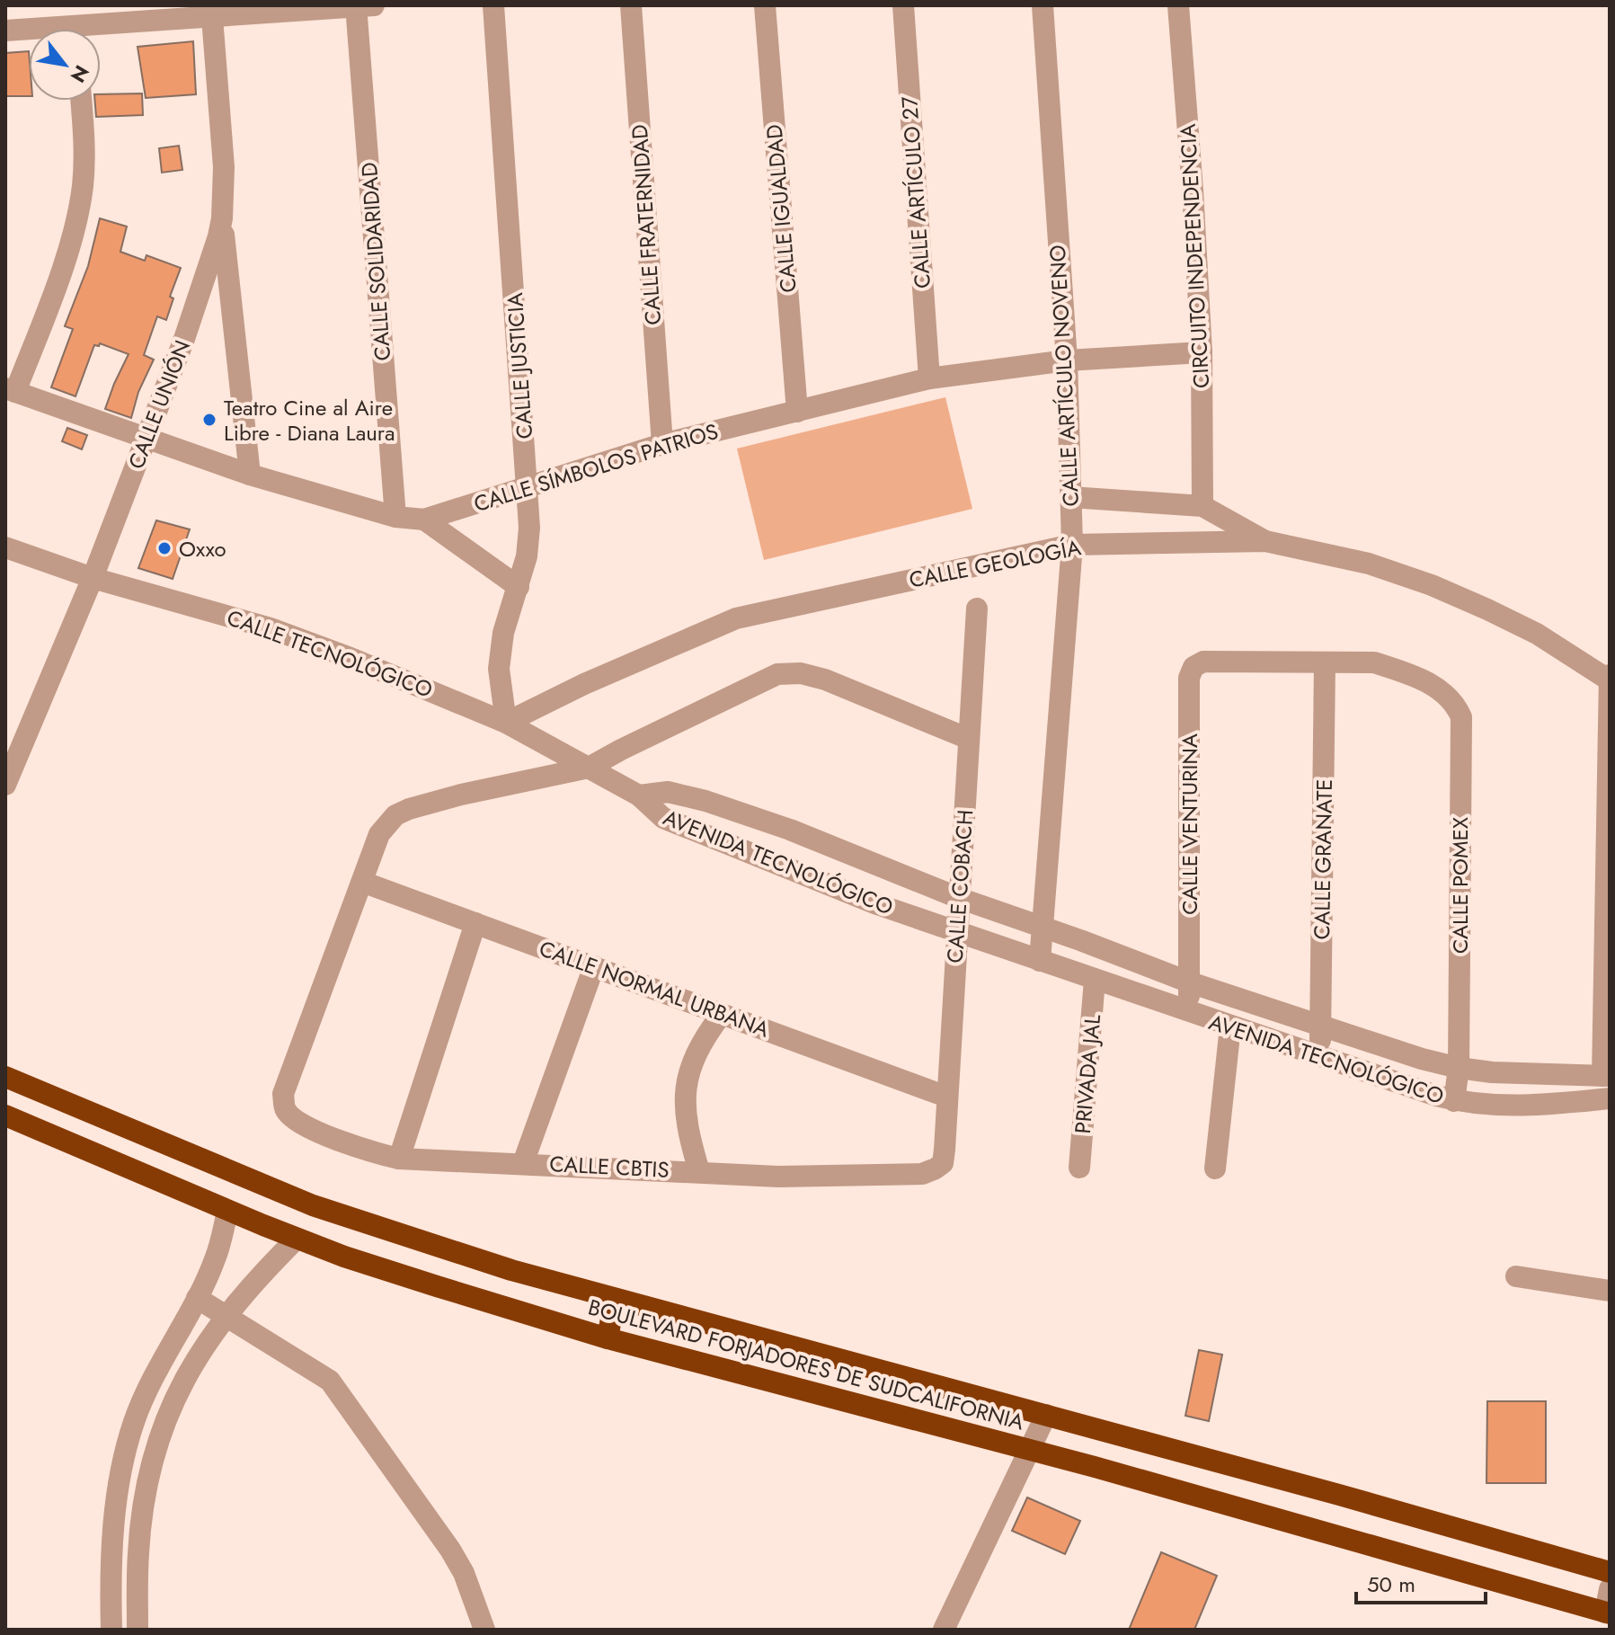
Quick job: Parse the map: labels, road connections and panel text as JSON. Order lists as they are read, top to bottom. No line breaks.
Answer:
{"streets":{"highway":["BOULEVARD FORJADORES DE SUDCALIFORNIA"],"street":["CALLE ARTÍCULO 27","CALLE IGUALDAD","CALLE FRATERNIDAD","CIRCUITO INDEPENDENCIA","CALLE SOLIDARIDAD","CALLE JUSTICIA","CALLE ARTÍCULO NOVENO","CALLE UNIÓN","CALLE SÍMBOLOS PATRIOS","CALLE GEOLOGÍA","CALLE TECNOLÓGICO","CALLE VENTURINA","CALLE GRANATE","AVENIDA TECNOLÓGICO","CALLE POMEX","CALLE COBACH","CALLE NORMAL URBANA","PRIVADA JAL","CALLE CBTIS"]},"crossings":[["CALLE ARTÍCULO 27","CALLE SÍMBOLOS PATRIOS"],["CALLE IGUALDAD","CALLE SÍMBOLOS PATRIOS"],["CALLE FRATERNIDAD","CALLE SÍMBOLOS PATRIOS"],["CIRCUITO INDEPENDENCIA","CALLE SÍMBOLOS PATRIOS"],["CALLE SOLIDARIDAD","CALLE SÍMBOLOS PATRIOS"],["CALLE JUSTICIA","CALLE SÍMBOLOS PATRIOS"],["CALLE JUSTICIA","CALLE GEOLOGÍA"],["CALLE JUSTICIA","CALLE TECNOLÓGICO"],["CALLE ARTÍCULO NOVENO","CALLE SÍMBOLOS PATRIOS"],["CALLE ARTÍCULO NOVENO","CALLE GEOLOGÍA"],["CALLE ARTÍCULO NOVENO","AVENIDA TECNOLÓGICO"],["CALLE UNIÓN","CALLE SÍMBOLOS PATRIOS"],["CALLE UNIÓN","CALLE TECNOLÓGICO"],["CALLE GEOLOGÍA","CALLE TECNOLÓGICO"],["CALLE TECNOLÓGICO","AVENIDA TECNOLÓGICO"],["CALLE VENTURINA","CALLE GRANATE"],["CALLE VENTURINA","AVENIDA TECNOLÓGICO"],["CALLE VENTURINA","CALLE POMEX"],["CALLE GRANATE","AVENIDA TECNOLÓGICO"],["CALLE GRANATE","CALLE POMEX"],["AVENIDA TECNOLÓGICO","CALLE POMEX"],["AVENIDA TECNOLÓGICO","CALLE COBACH"],["AVENIDA TECNOLÓGICO","PRIVADA JAL"],["CALLE COBACH","CALLE NORMAL URBANA"],["CALLE COBACH","CALLE CBTIS"],["CALLE NORMAL URBANA","CALLE CBTIS"]],"places":["Teatro Cine al Aire Libre - Diana Laura","Oxxo"],"scale_bar":"50 m","north":"bottom right"}
